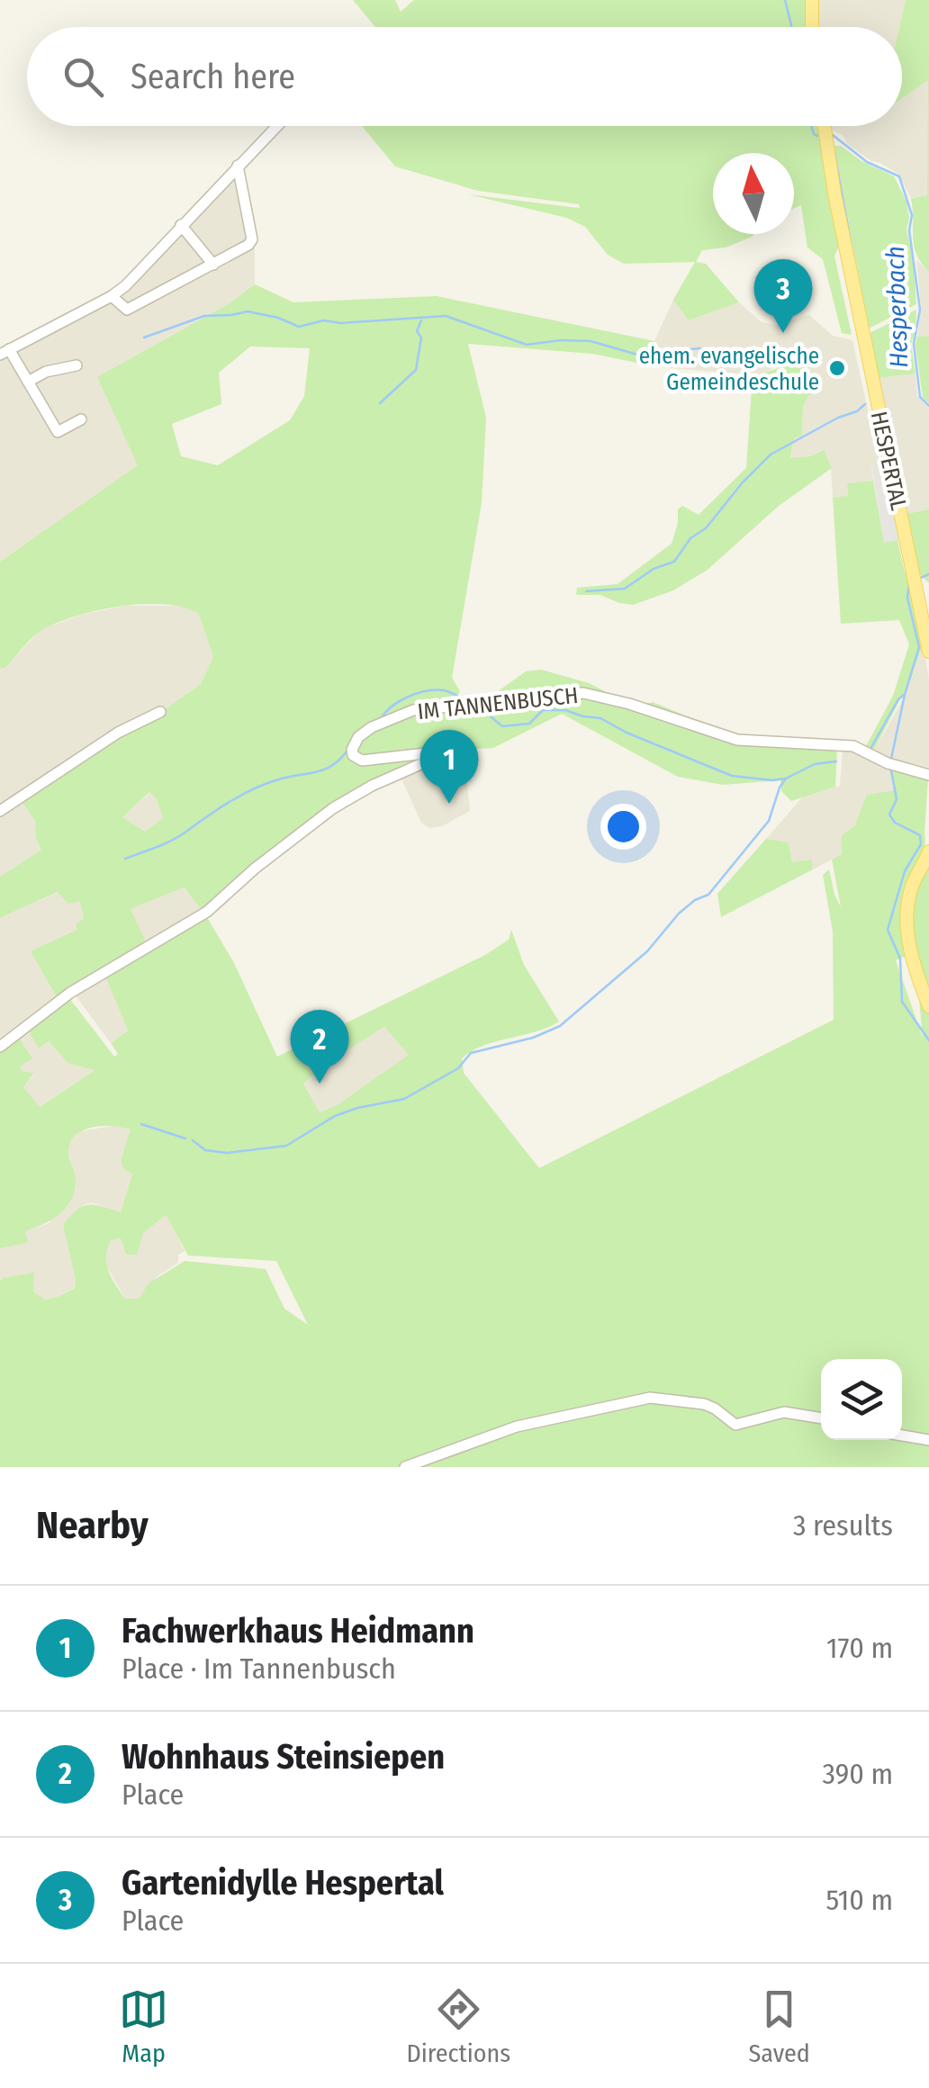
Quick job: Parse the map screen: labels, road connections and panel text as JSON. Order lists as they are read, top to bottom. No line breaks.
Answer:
{"streets":{"main road":["HESPERTAL"],"street":["IM TANNENBUSCH"]},"water":["Hesperbach"],"places":["ehem. evangelische Gemeindeschule"],"north":"top","page":{"search":"Search here","pins":["3","1","2"],"heading":["Nearby","3 results"],"list":[{"mark":"1","name":"Fachwerkhaus Heidmann","note":"Place · Im Tannenbusch","value":"170 m"},{"mark":"2","name":"Wohnhaus Steinsiepen","note":"Place","value":"390 m"},{"mark":"3","name":"Gartenidylle Hespertal","note":"Place","value":"510 m"}],"nav":["Map","Directions","Saved"]}}
